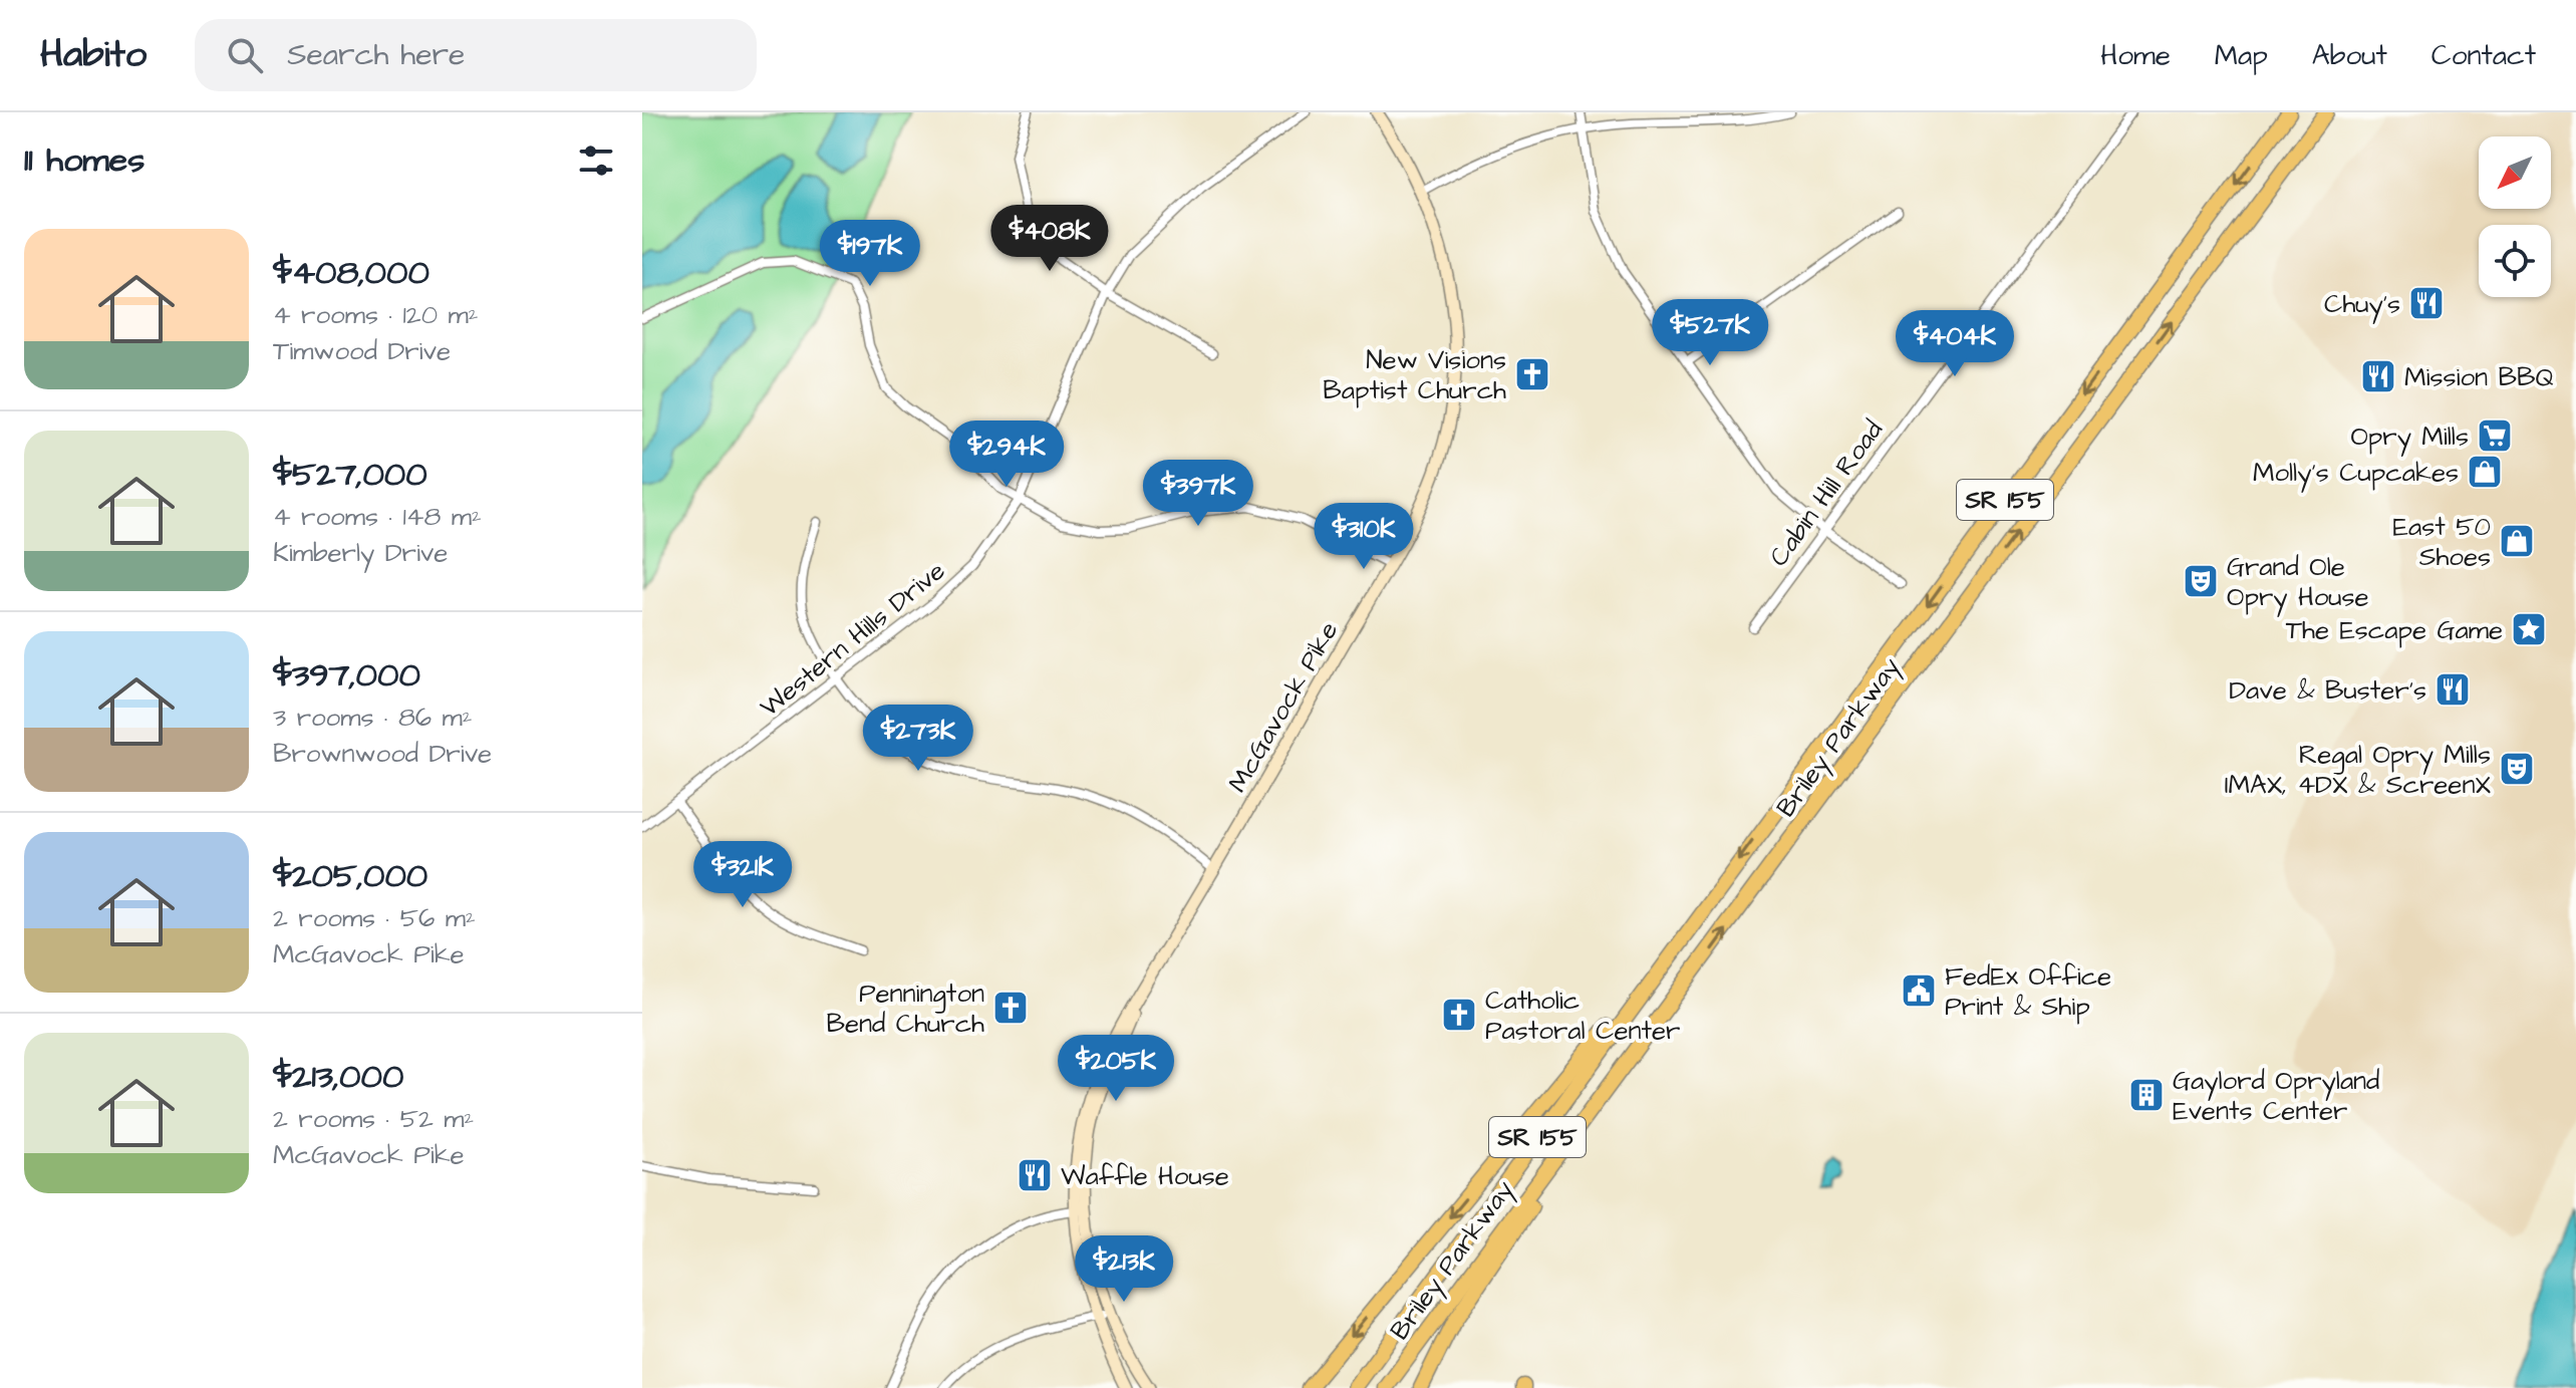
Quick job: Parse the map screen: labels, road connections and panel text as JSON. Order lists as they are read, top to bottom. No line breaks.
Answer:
{"streets":{"highway":["SR 155","Briley Parkway"],"main road":["McGavock Pike"],"street":["Cabin Hill Road","Western Hills Drive"]},"places":{"restaurant":["Chuy's","Mission BBQ","Dave & Buster's","Waffle House"],"church":["New Visions Baptist Church","Pennington Bend Church","Catholic Pastoral Center"],"supermarket":["Opry Mills"],"shop":["Molly's Cupcakes","East 50 Shoes"],"theatre":["Grand Ole Opry House","Regal Opry Mills IMAX, 4DX & ScreenX"],"place":["The Escape Game"],"public building":["FedEx Office Print & Ship"],"building":["Gaylord Opryland Events Center"]},"north":"bottom left","page":{"header":"Habito","search":"Search here","nav":["Home","Map","About","Contact"],"heading":"11 homes","price":["$408K","$197K","$527K","$404K","$294K","$397K","$310K","$273K","$321K","$205K","$213K"],"list":[{"name":"$408,000","note":"4 rooms · 120 m² · Timwood Drive"},{"name":"$527,000","note":"4 rooms · 148 m² · Kimberly Drive"},{"name":"$397,000","note":"3 rooms · 86 m² · Brownwood Drive"},{"name":"$205,000","note":"2 rooms · 56 m² · McGavock Pike"},{"name":"$213,000","note":"2 rooms · 52 m² · McGavock Pike"}]}}
